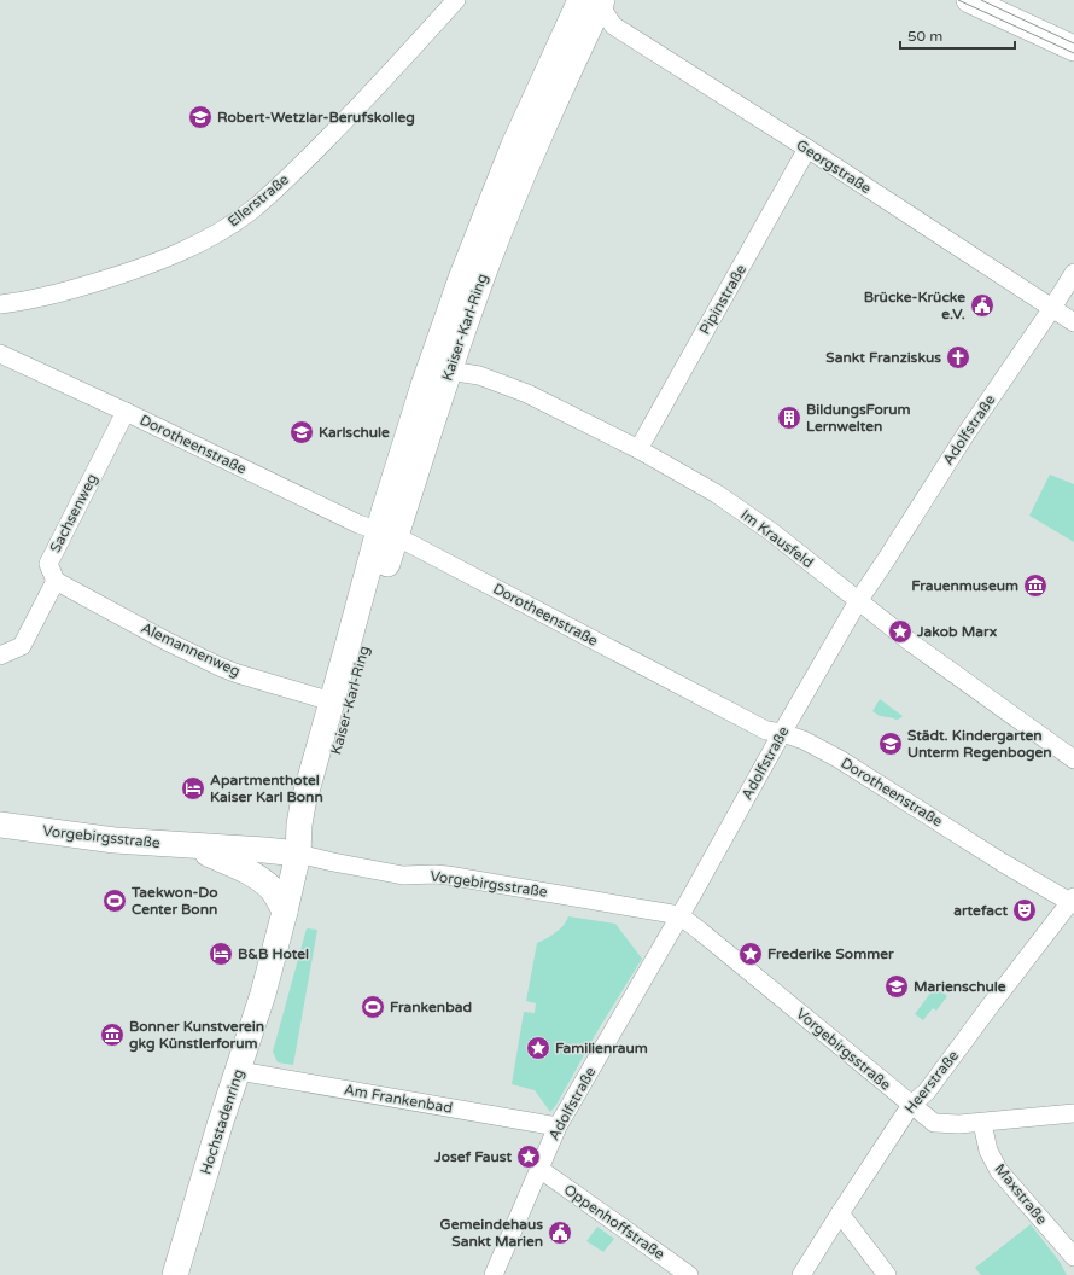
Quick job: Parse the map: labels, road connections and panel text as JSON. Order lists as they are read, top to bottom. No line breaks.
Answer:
{"streets":{"main road":["Kaiser-Karl-Ring","Vorgebirgsstraße","Hochstadenring"],"street":["Georgstraße","Ellerstraße","Pipinstraße","Adolfstraße","Dorotheenstraße","Sachsenweg","Im Krausfeld","Alemannenweg","Heerstraße","Am Frankenbad","Maxstraße","Oppenhoffstraße"]},"crossings":[["Georgstraße","Pipinstraße"],["Georgstraße","Kaiser-Karl-Ring"],["Georgstraße","Adolfstraße"],["Pipinstraße","Im Krausfeld"],["Kaiser-Karl-Ring","Dorotheenstraße"],["Kaiser-Karl-Ring","Im Krausfeld"],["Kaiser-Karl-Ring","Alemannenweg"],["Kaiser-Karl-Ring","Vorgebirgsstraße"],["Kaiser-Karl-Ring","Hochstadenring"],["Adolfstraße","Dorotheenstraße"],["Adolfstraße","Im Krausfeld"],["Adolfstraße","Vorgebirgsstraße"],["Adolfstraße","Am Frankenbad"],["Adolfstraße","Oppenhoffstraße"],["Dorotheenstraße","Sachsenweg"],["Dorotheenstraße","Heerstraße"],["Sachsenweg","Alemannenweg"],["Vorgebirgsstraße","Heerstraße"],["Vorgebirgsstraße","Hochstadenring"],["Am Frankenbad","Hochstadenring"]],"places":{"school or university":["Robert-Wetzlar-Berufskolleg","Karlschule","Städt. Kindergarten Unterm Regenbogen","Marienschule"],"public building":["Brücke-Krücke e.V.","Gemeindehaus Sankt Marien"],"church":["Sankt Franziskus"],"building":["BildungsForum Lernwelten"],"museum":["Frauenmuseum","Bonner Kunstverein gkg Künstlerforum"],"place":["Jakob Marx","Frederike Sommer","Familienraum","Josef Faust"],"hotel":["Apartmenthotel Kaiser Karl Bonn","B&B Hotel"],"sports":["Taekwon-Do Center Bonn","Frankenbad"],"theatre":["artefact"]},"scale_bar":"50 m"}
